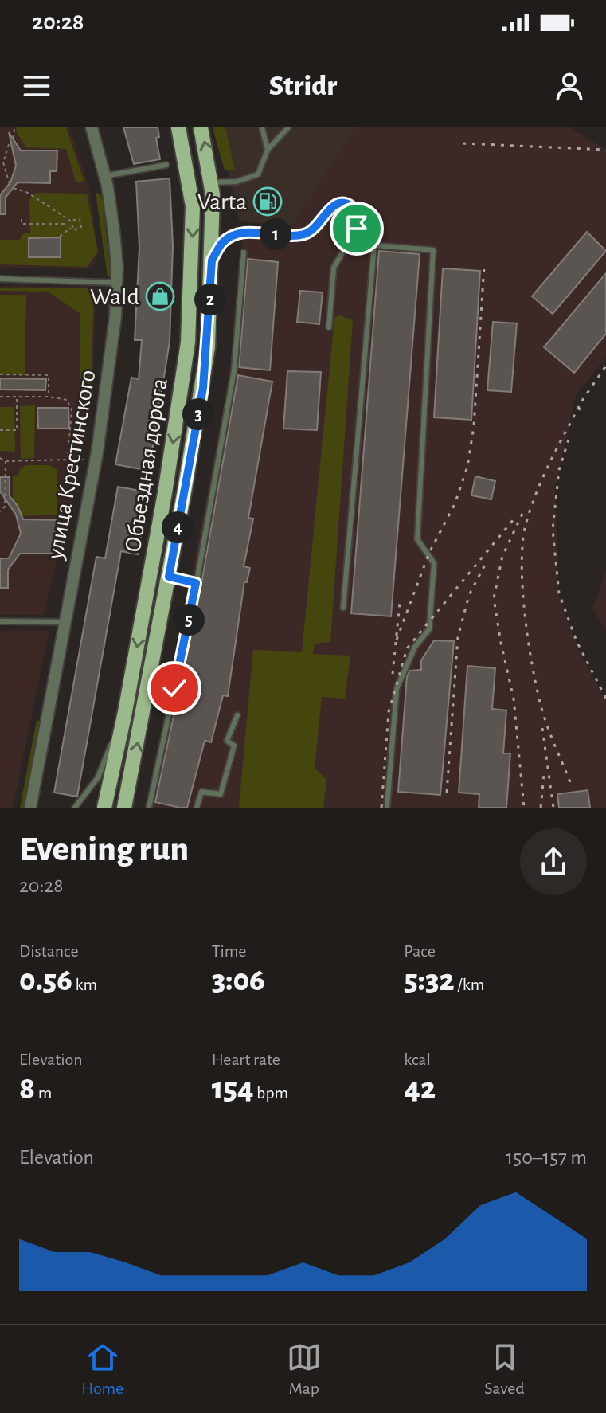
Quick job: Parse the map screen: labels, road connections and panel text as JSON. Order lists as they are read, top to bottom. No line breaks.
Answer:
{"streets":{"main road":["Объездная дорога"],"street":["улица Крестинского"]},"places":{"fuel station":["Varta"],"shop":["Wald"]},"page":{"status":"20:28","header":"Stridr","pins":["1","2","3","4","5"],"heading":["Evening run","20:28"],"stats":[["Distance","0.56 km"],["Time","3:06"],["Pace","5:32 /km"],["Elevation","8 m"],["Heart rate","154 bpm"],["kcal","42"]],"chart":["Elevation","150–157 m"],"tabs":["Home","Map","Saved"]}}
